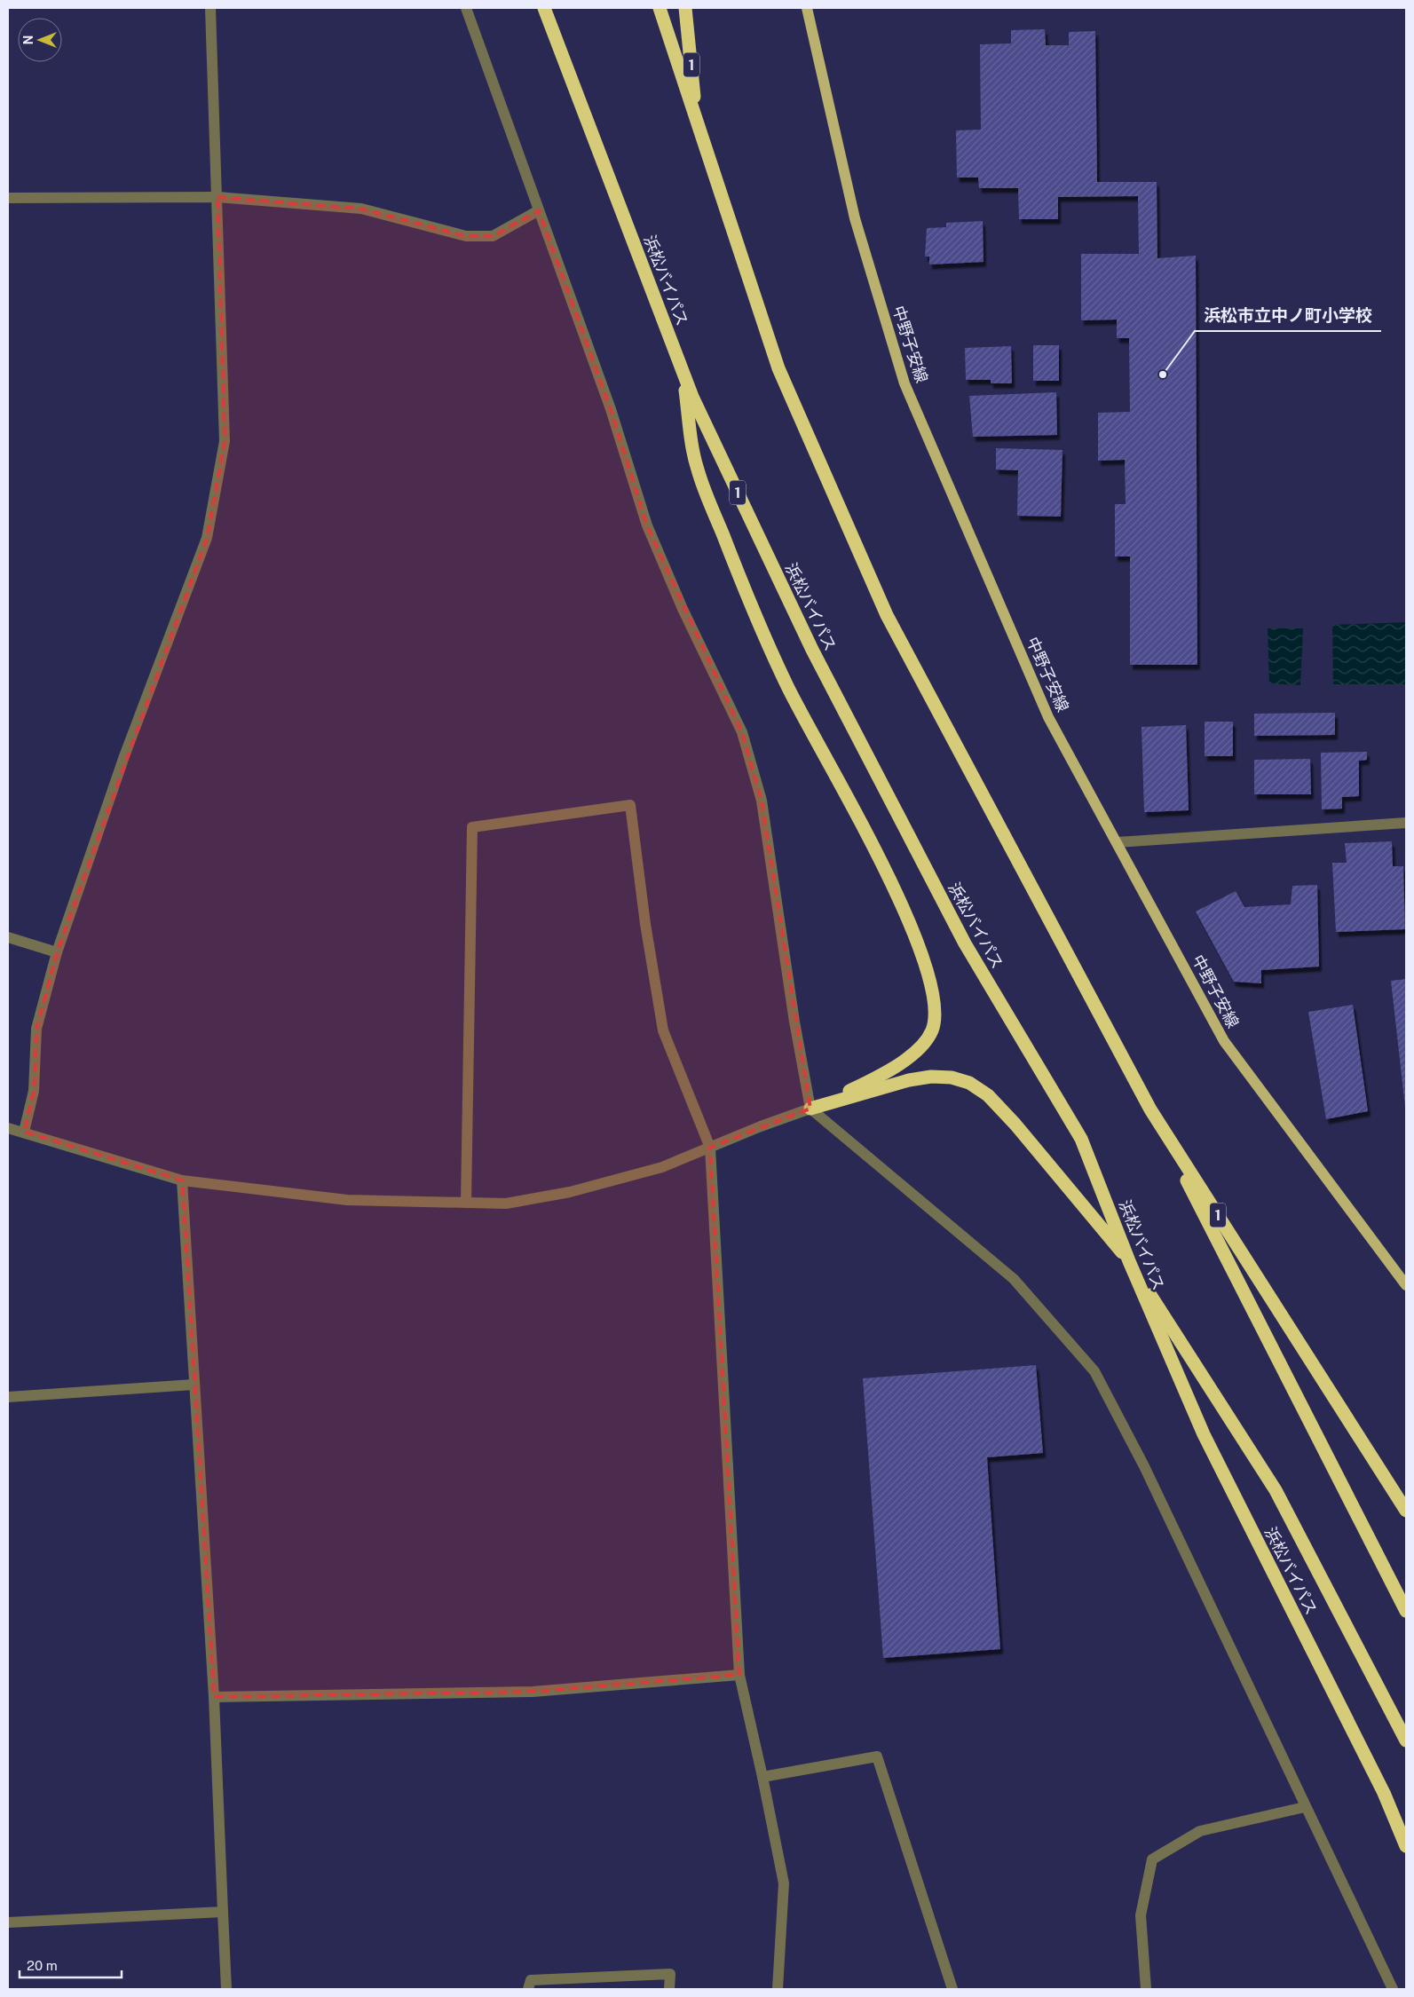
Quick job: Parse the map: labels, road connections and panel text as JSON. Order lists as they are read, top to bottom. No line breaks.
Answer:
{"streets":{"highway":["1","浜松バイパス"],"main road":["中野子安線"]},"crossings":[["1","浜松バイパス"]],"places":["浜松市立中ノ町小学校"],"scale_bar":"20 m","north":"left"}
